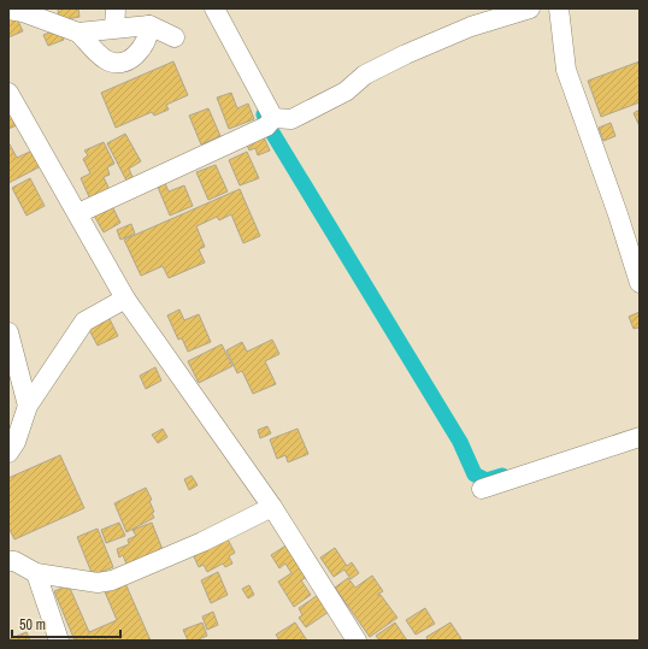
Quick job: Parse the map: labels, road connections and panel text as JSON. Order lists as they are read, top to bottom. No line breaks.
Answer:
{"scale_bar":"50 m"}
